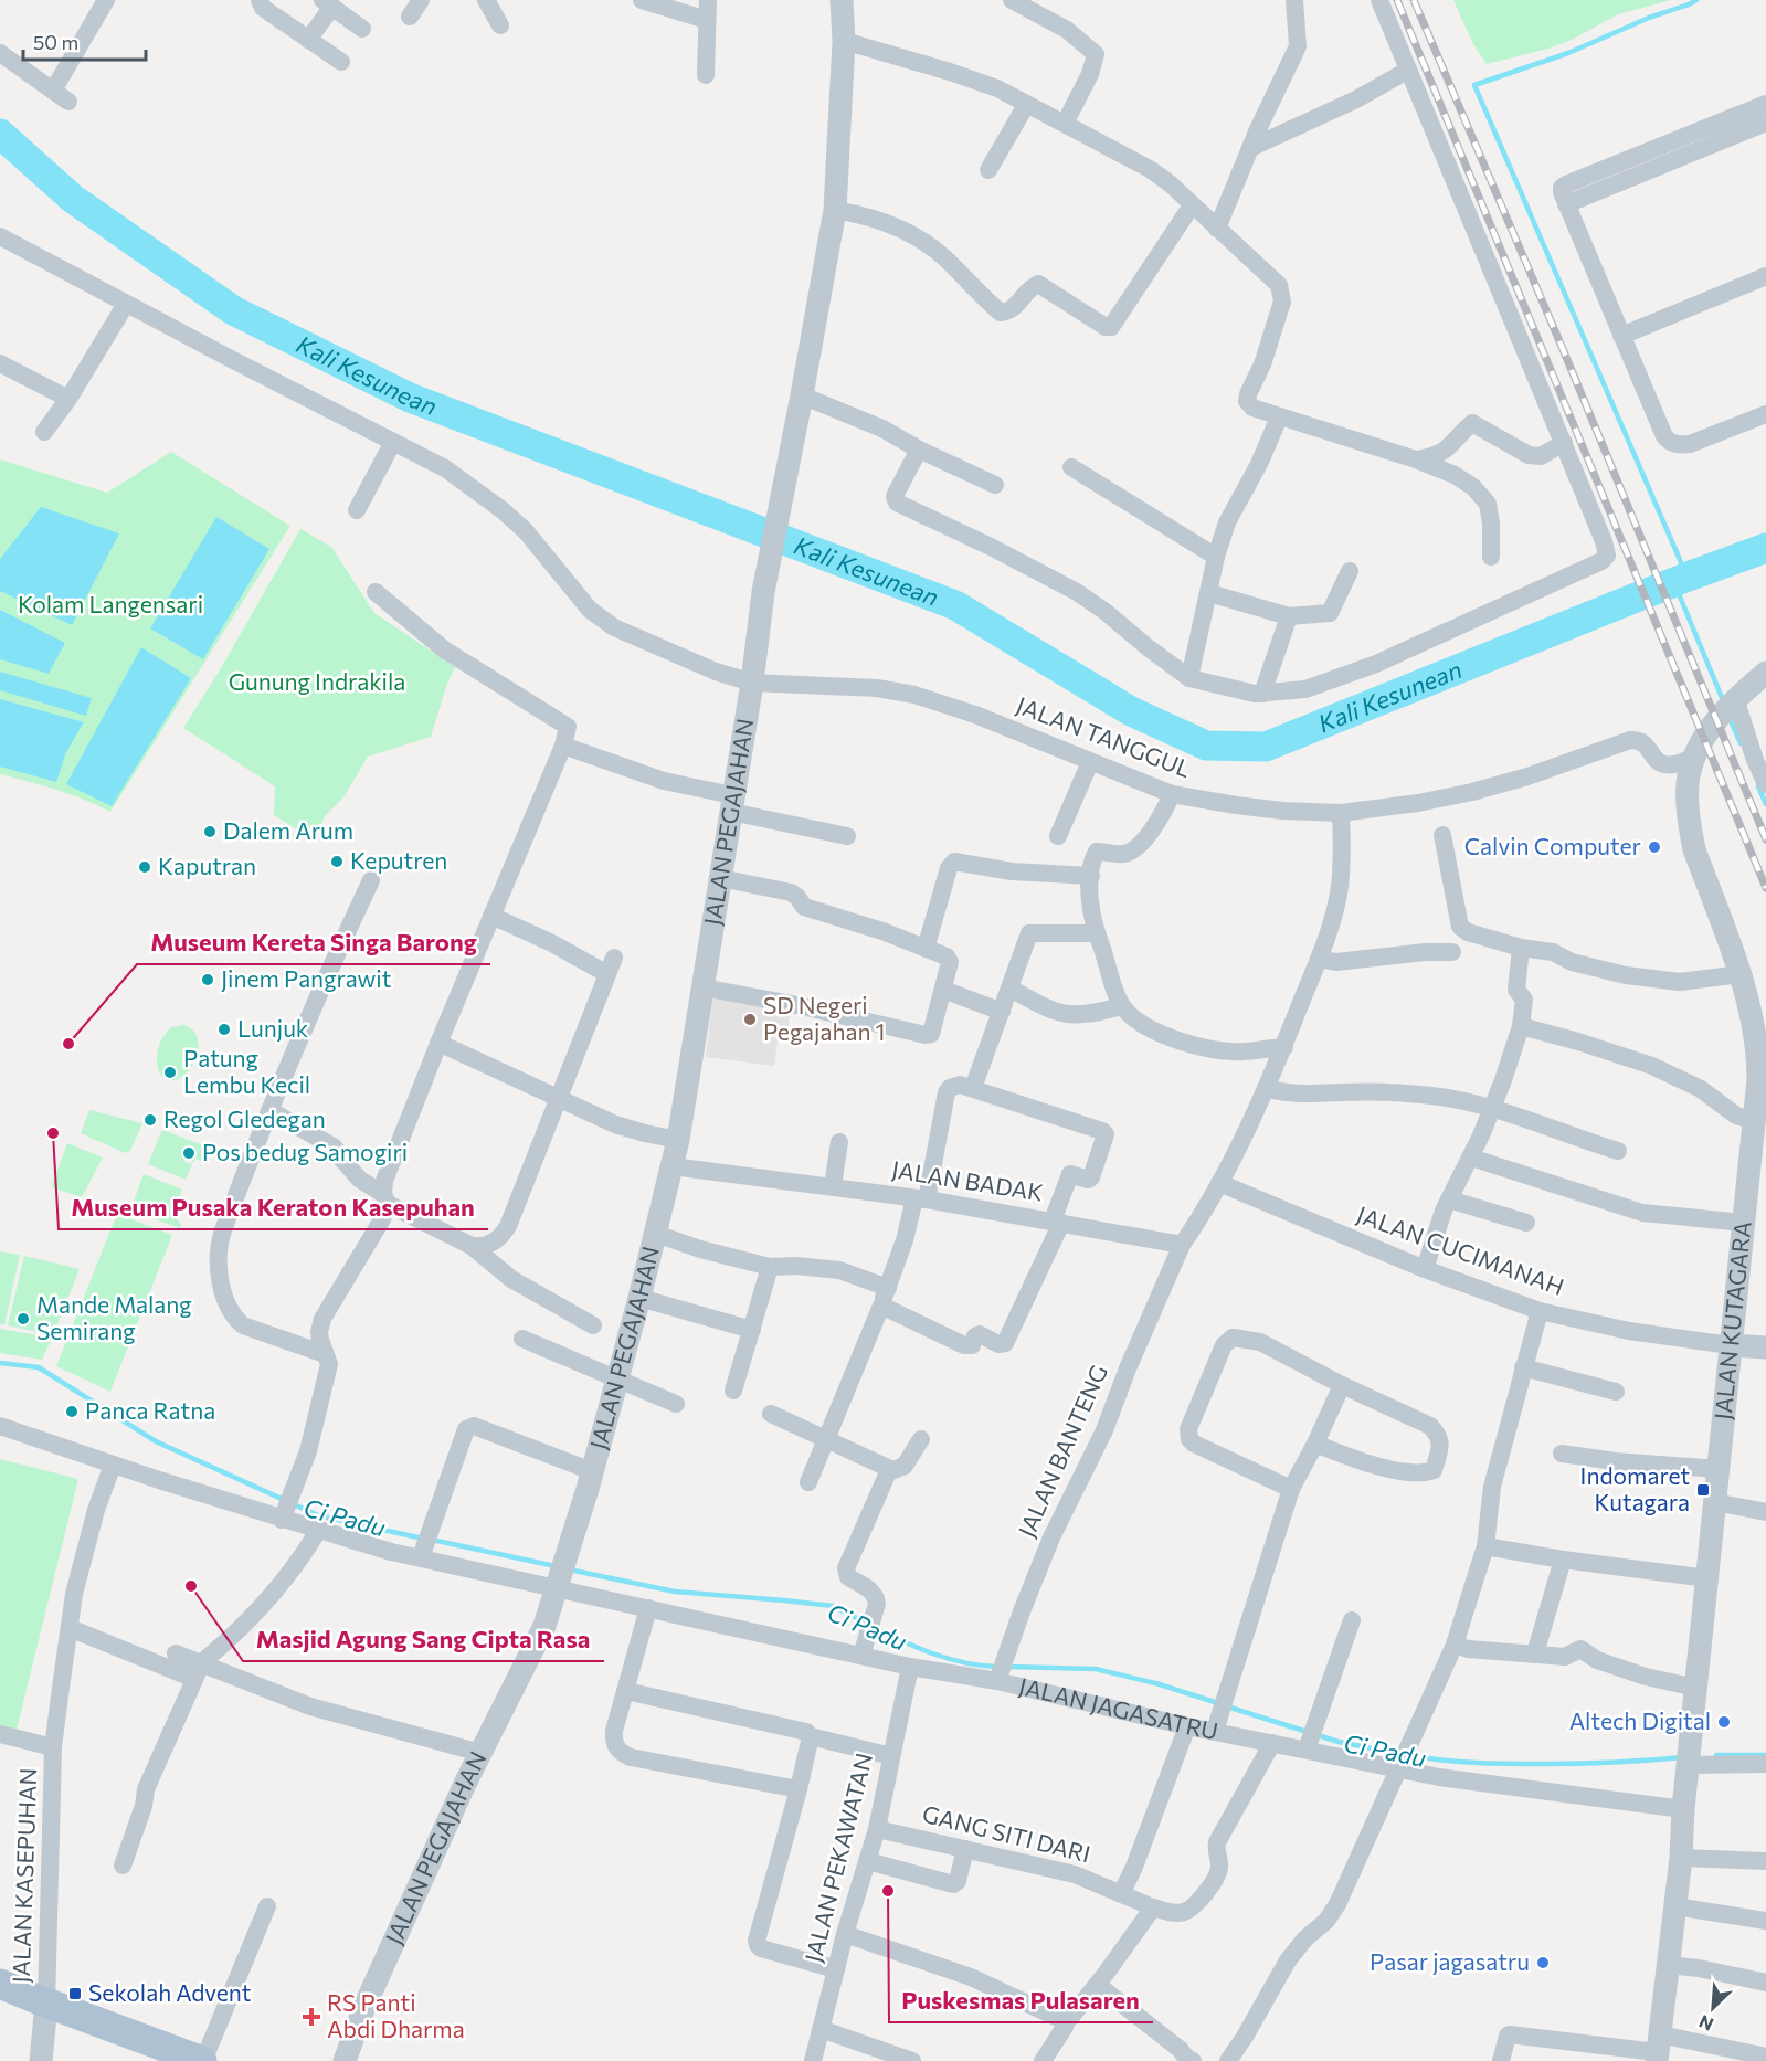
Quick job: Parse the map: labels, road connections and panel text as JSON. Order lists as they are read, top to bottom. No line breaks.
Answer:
{"streets":{"street":["JALAN TANGGUL","JALAN PEGAJAHAN","JALAN BADAK","JALAN CUCIMANAH","JALAN KUTAGARA","JALAN BANTENG","JALAN JAGASATRU","GANG SITI DARI","JALAN PEKAWATAN","JALAN KASEPUHAN"]},"crossings":[["JALAN TANGGUL","JALAN PEGAJAHAN"],["JALAN TANGGUL","JALAN KUTAGARA"],["JALAN PEGAJAHAN","JALAN BADAK"],["JALAN PEGAJAHAN","JALAN JAGASATRU"],["JALAN BADAK","JALAN BANTENG"],["JALAN CUCIMANAH","JALAN KUTAGARA"],["JALAN BANTENG","JALAN JAGASATRU"],["JALAN JAGASATRU","GANG SITI DARI"],["JALAN JAGASATRU","JALAN PEKAWATAN"],["GANG SITI DARI","JALAN PEKAWATAN"]],"water":["Kali Kesunean","Ci Padu"],"parks":["Kolam Langensari","Gunung Indrakila"],"places":{"other":["Dalem Arum","Calvin Computer","Keputren","Kaputran","Jinem Pangrawit","SD Negeri Pegajahan 1","Lunjuk","Museum Kereta Singa Barong","Patung Lembu Kecil","Regol Gledegan","Museum Pusaka Keraton Kasepuhan","Pos bedug Samogiri","Mande Malang Semirang","Panca Ratna","Masjid Agung Sang Cipta Rasa","Altech Digital","Puskesmas Pulasaren","Pasar jagasatru"],"transit":["Indomaret Kutagara","Sekolah Advent"],"health":["RS Panti Abdi Dharma"]},"scale_bar":"50 m","north":"bottom left"}
